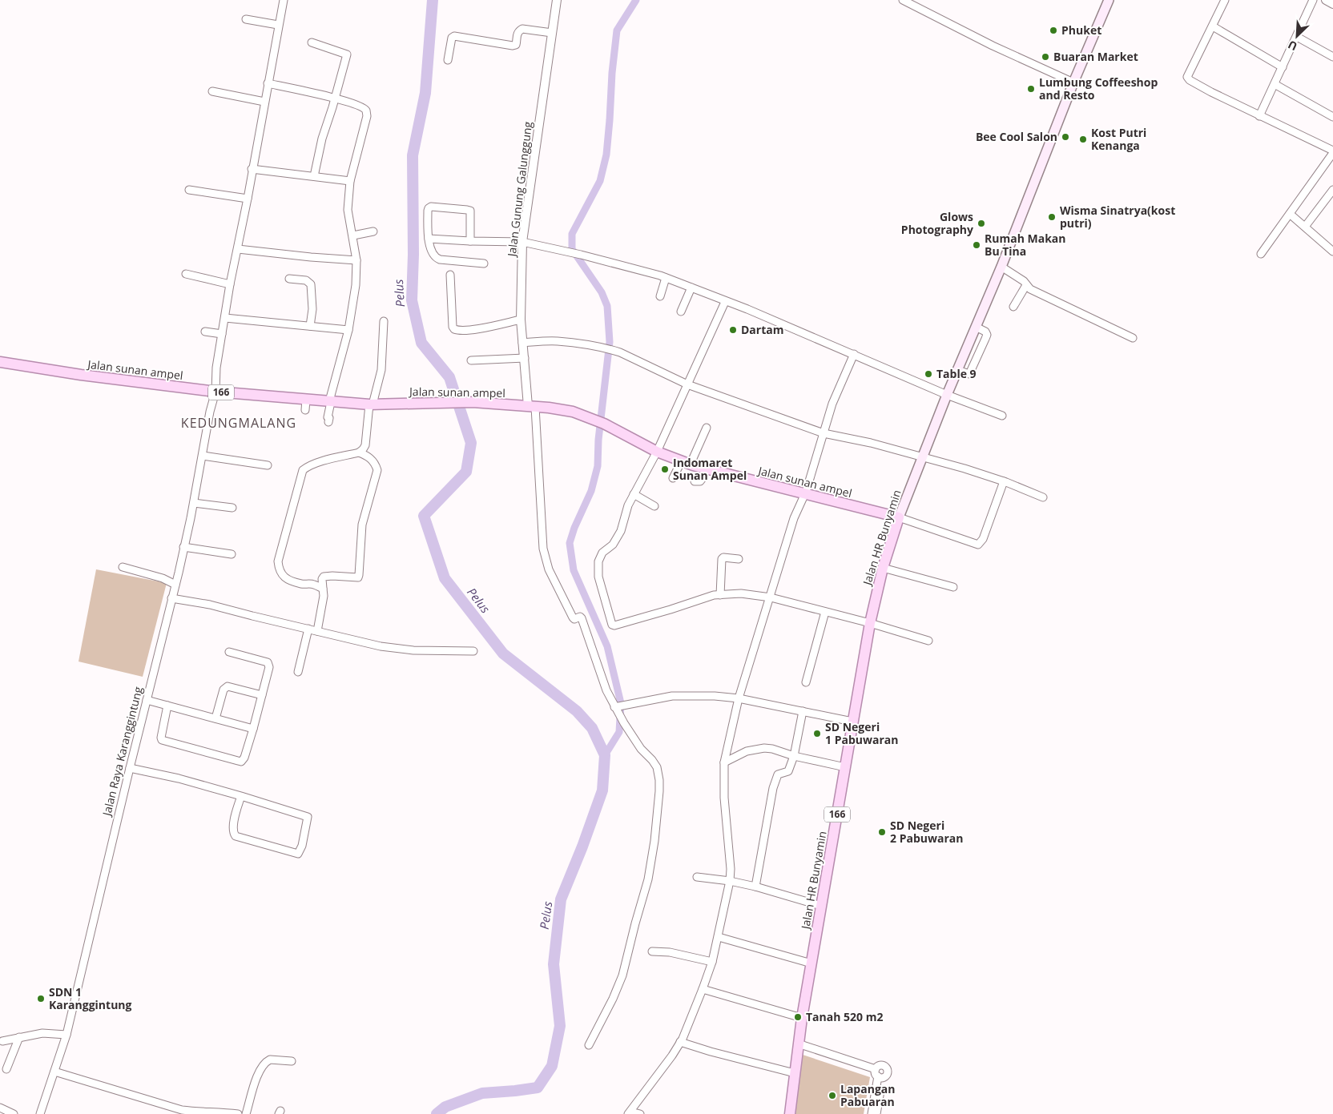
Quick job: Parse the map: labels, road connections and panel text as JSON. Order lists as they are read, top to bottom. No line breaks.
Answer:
{"streets":{"main road":["Jalan sunan ampel","166","Jalan HR Bunyamin"],"street":["Jalan Gunung Galunggung","Jalan Raya Karanggintung"]},"crossings":[["Jalan Gunung Galunggung","Jalan sunan ampel"],["Jalan sunan ampel","Jalan HR Bunyamin"],["Jalan sunan ampel","Jalan Raya Karanggintung"]],"districts":["KEDUNGMALANG"],"water":["Pelus"],"places":["Phuket","Buaran Market","Lumbung Coffeeshop and Resto","Bee Cool Salon","Kost Putri Kenanga","Wisma Sinatrya(kost putri)","Glows Photography","Rumah Makan Bu Tina","Dartam","Table 9","Indomaret Sunan Ampel","SD Negeri 1 Pabuwaran","SD Negeri 2 Pabuwaran","SDN 1 Karanggintung","Tanah 520 m2","Lapangan Pabuaran"],"north":"bottom left"}
